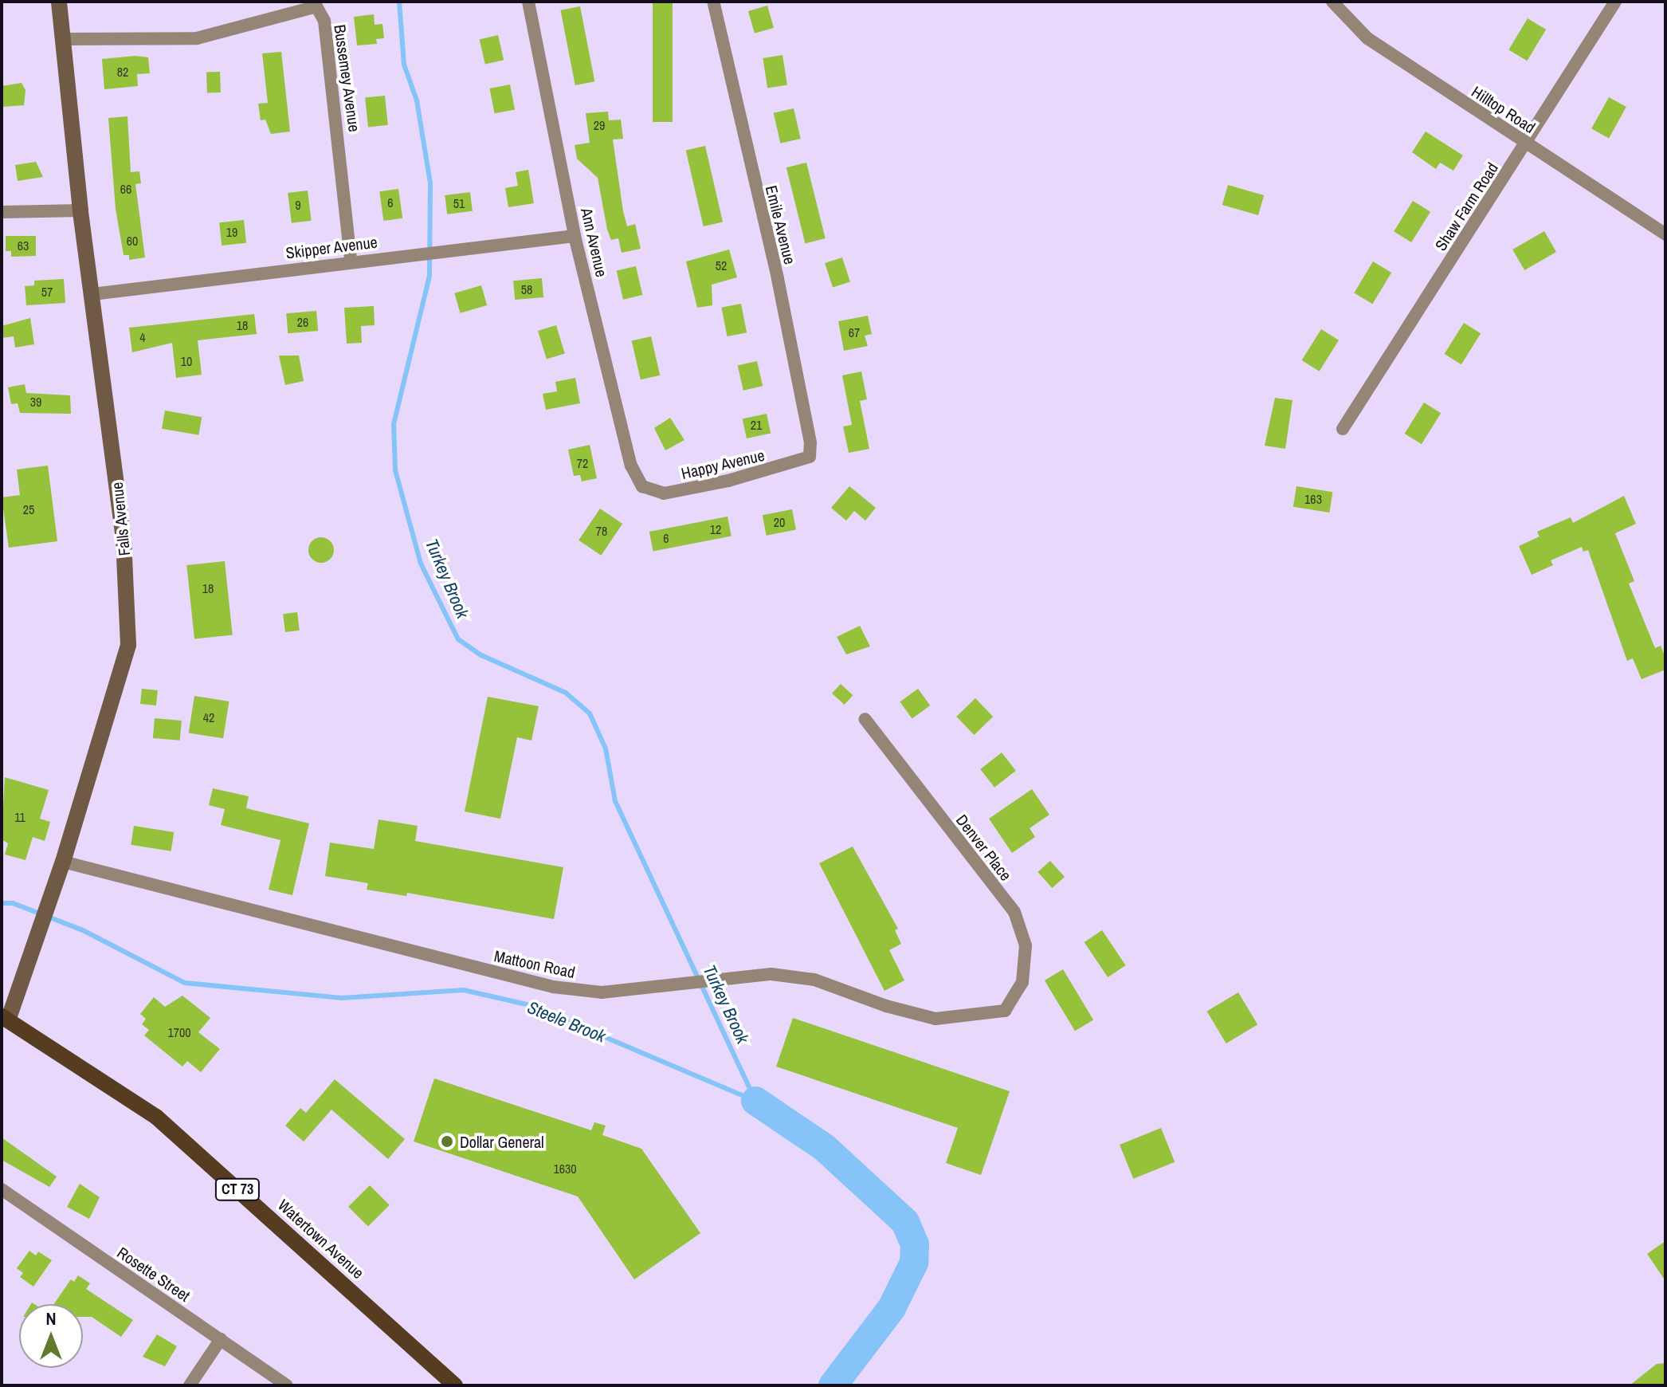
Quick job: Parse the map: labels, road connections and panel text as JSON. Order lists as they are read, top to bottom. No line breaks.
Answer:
{"streets":{"main road":["Falls Avenue","CT 73","Watertown Avenue"],"street":["Bussemey Avenue","Hilltop Road","Shaw Farm Road","Emile Avenue","Ann Avenue","Skipper Avenue","Happy Avenue","Denver Place","Mattoon Road","Rosette Street"]},"crossings":[["Bussemey Avenue","Skipper Avenue"],["Bussemey Avenue","Falls Avenue"],["Hilltop Road","Shaw Farm Road"],["Emile Avenue","Happy Avenue"],["Ann Avenue","Skipper Avenue"],["Ann Avenue","Happy Avenue"],["Skipper Avenue","Falls Avenue"],["Falls Avenue","Mattoon Road"],["Falls Avenue","Watertown Avenue"],["Denver Place","Mattoon Road"]],"water":["Turkey Brook","Steele Brook"],"places":["Dollar General"],"house_numbers":["82","29","66","6","51","9","19","60","63","52","58","57","26","18","67","4","10","39","21","72","163","25","20","12","78","6","18","42","11","1700","1630"],"north":"top"}
